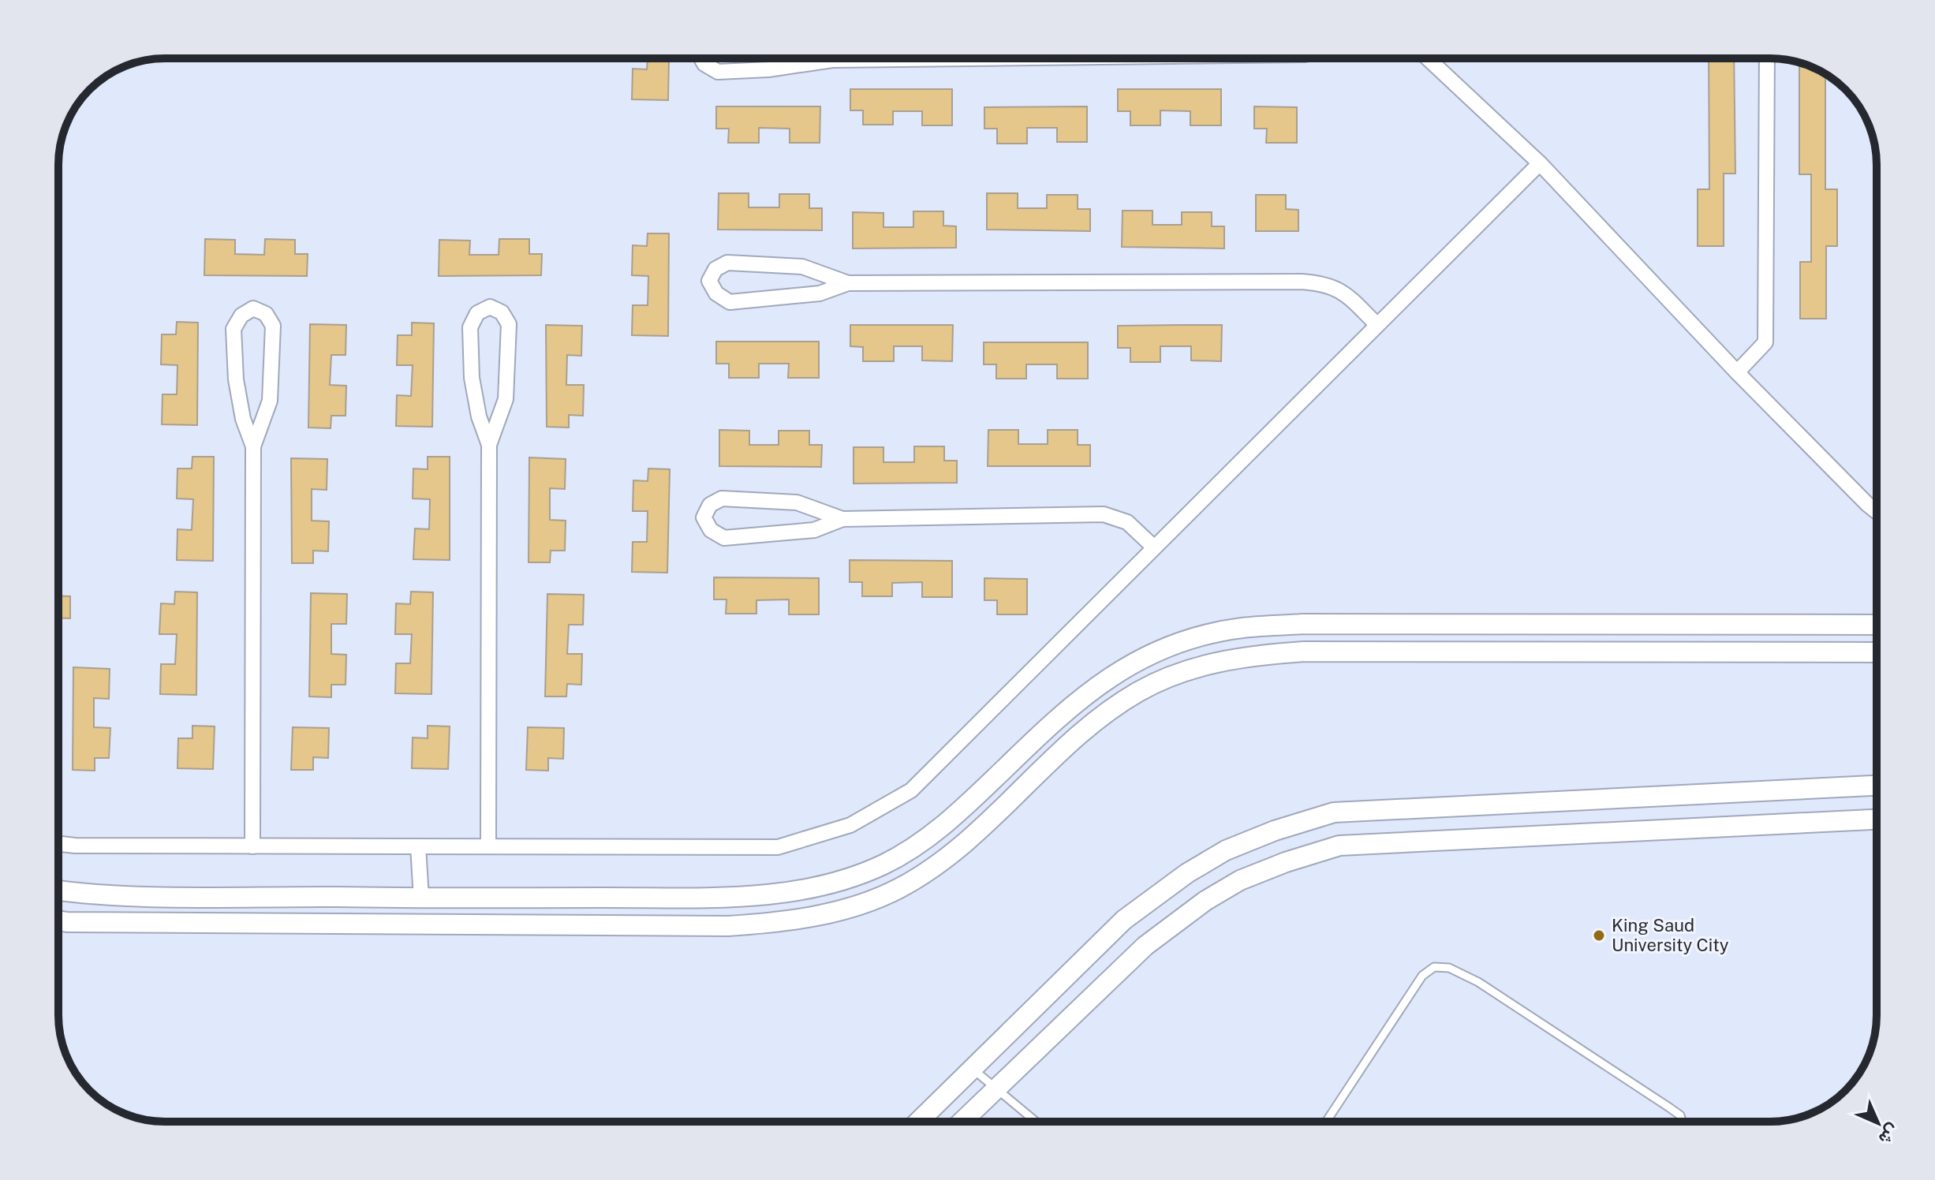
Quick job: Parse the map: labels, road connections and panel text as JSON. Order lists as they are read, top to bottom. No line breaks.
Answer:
{"places":["King Saud University City"],"north":"bottom right"}
